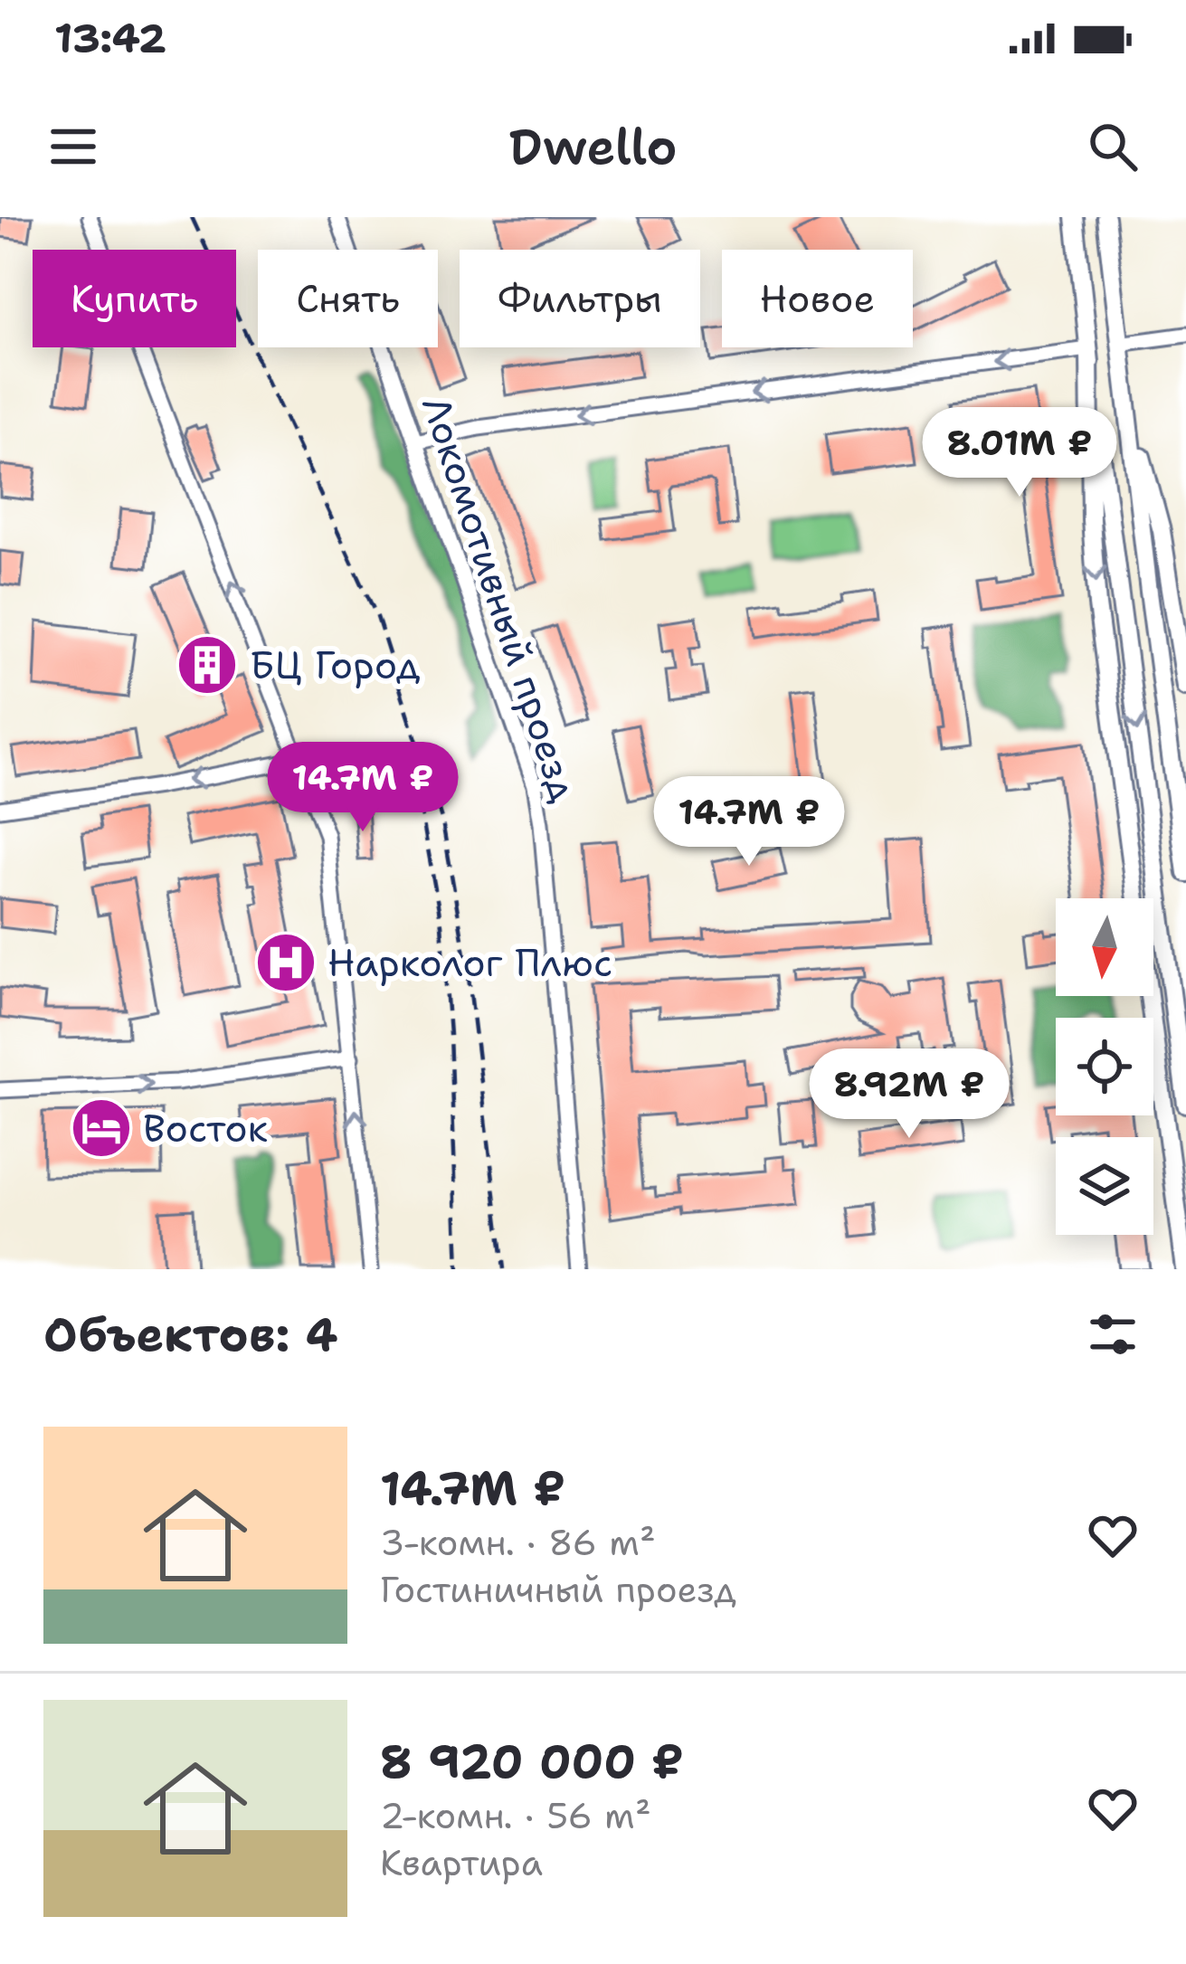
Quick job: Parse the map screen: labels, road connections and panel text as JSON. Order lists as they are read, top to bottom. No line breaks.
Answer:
{"streets":{"street":["Локомотивный проезд"]},"places":{"building":["БЦ Город"],"hospital":["Нарколог Плюс"],"hotel":["Восток"]},"north":"bottom","page":{"status":"13:42","header":"Dwello","chip":["Купить","Снять","Фильтры","Новое"],"price":["8.01M ₽","14.7M ₽","14.7M ₽","8.92M ₽"],"heading":"Объектов: 4","list":[{"name":"14.7M ₽","note":"3-комн. · 86 m² · Гостиничный проезд"},{"name":"8 920 000 ₽","note":"2-комн. · 56 m² · Квартира"}]}}
